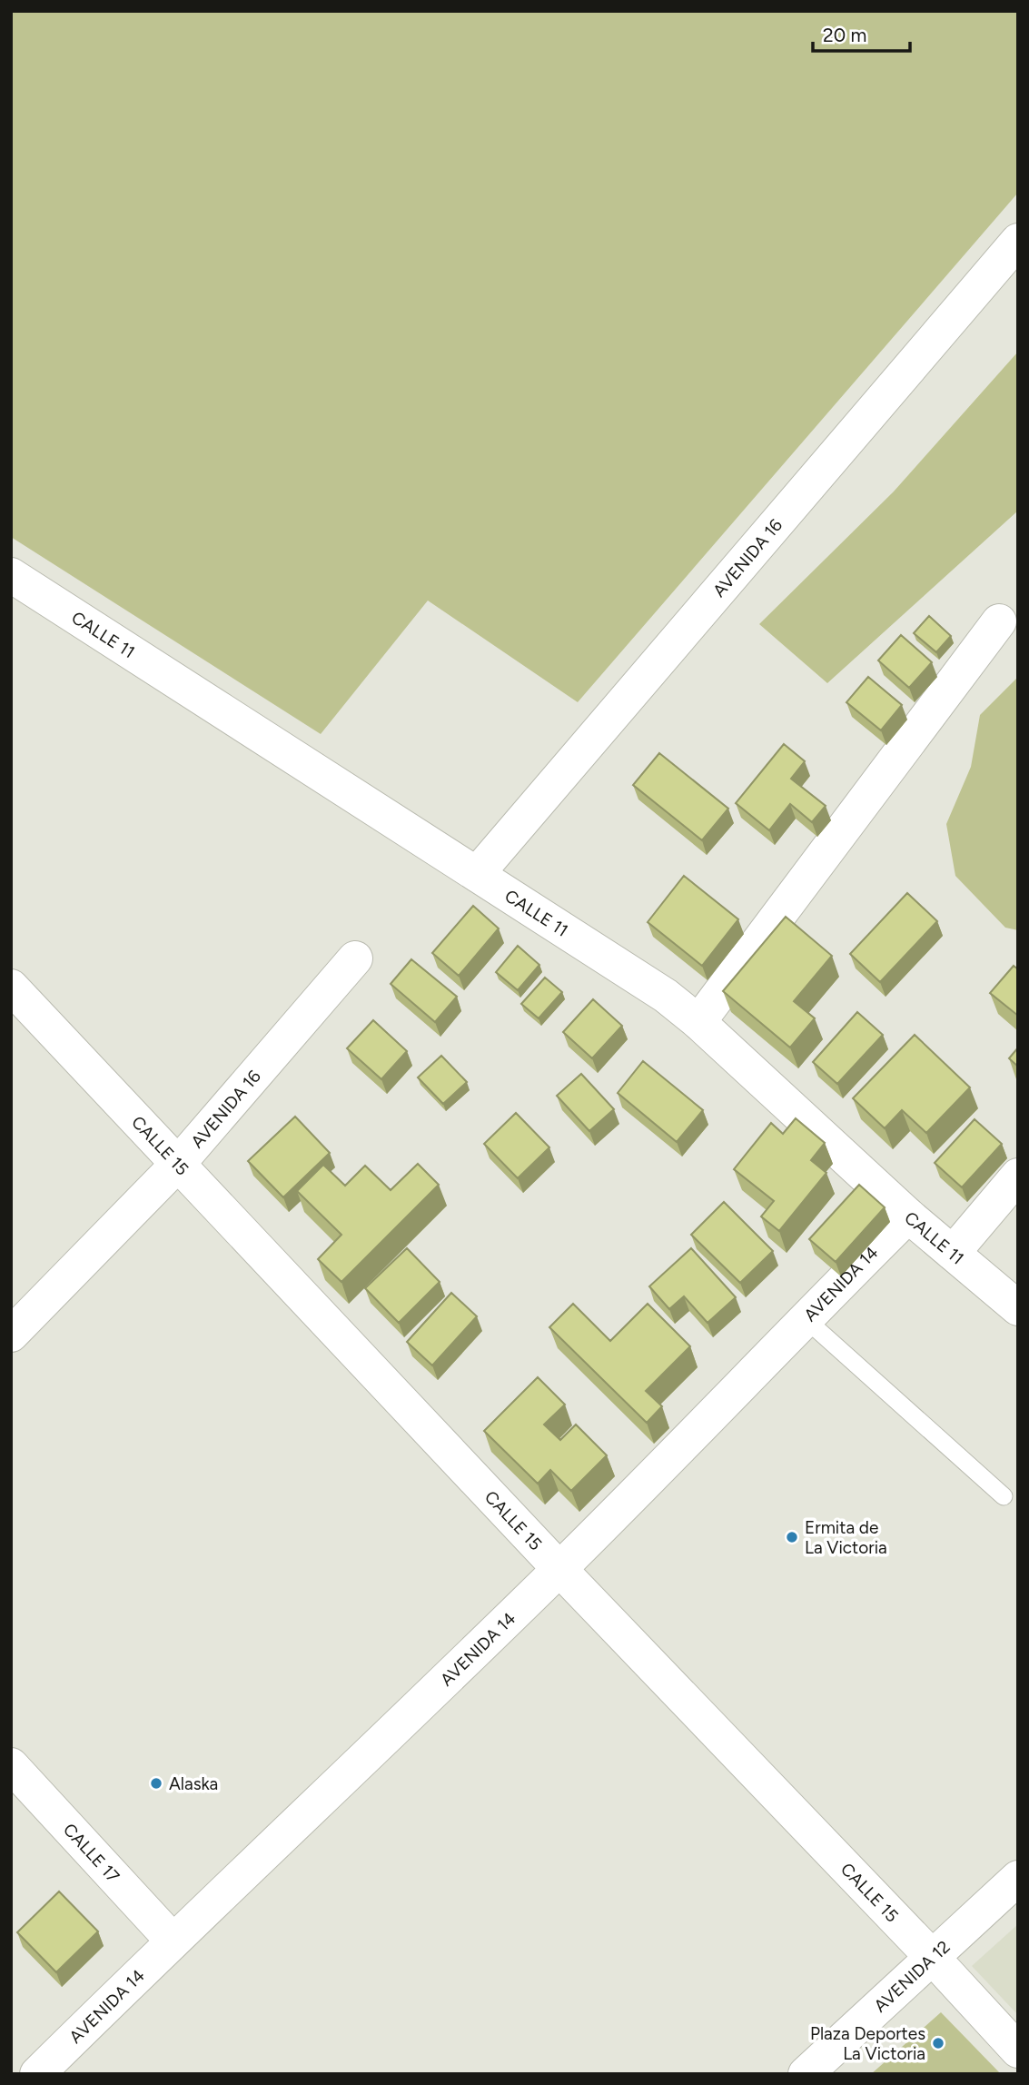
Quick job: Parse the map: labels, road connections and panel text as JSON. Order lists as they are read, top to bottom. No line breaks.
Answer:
{"streets":{"street":["AVENIDA 16","CALLE 11","CALLE 15","AVENIDA 14","CALLE 17","AVENIDA 12"]},"crossings":[["AVENIDA 16","CALLE 11"],["AVENIDA 16","CALLE 15"],["CALLE 11","AVENIDA 14"],["CALLE 15","AVENIDA 14"],["CALLE 15","AVENIDA 12"],["AVENIDA 14","CALLE 17"]],"places":["Ermita de La Victoria","Alaska","Plaza Deportes La Victoria"],"scale_bar":"20 m"}
